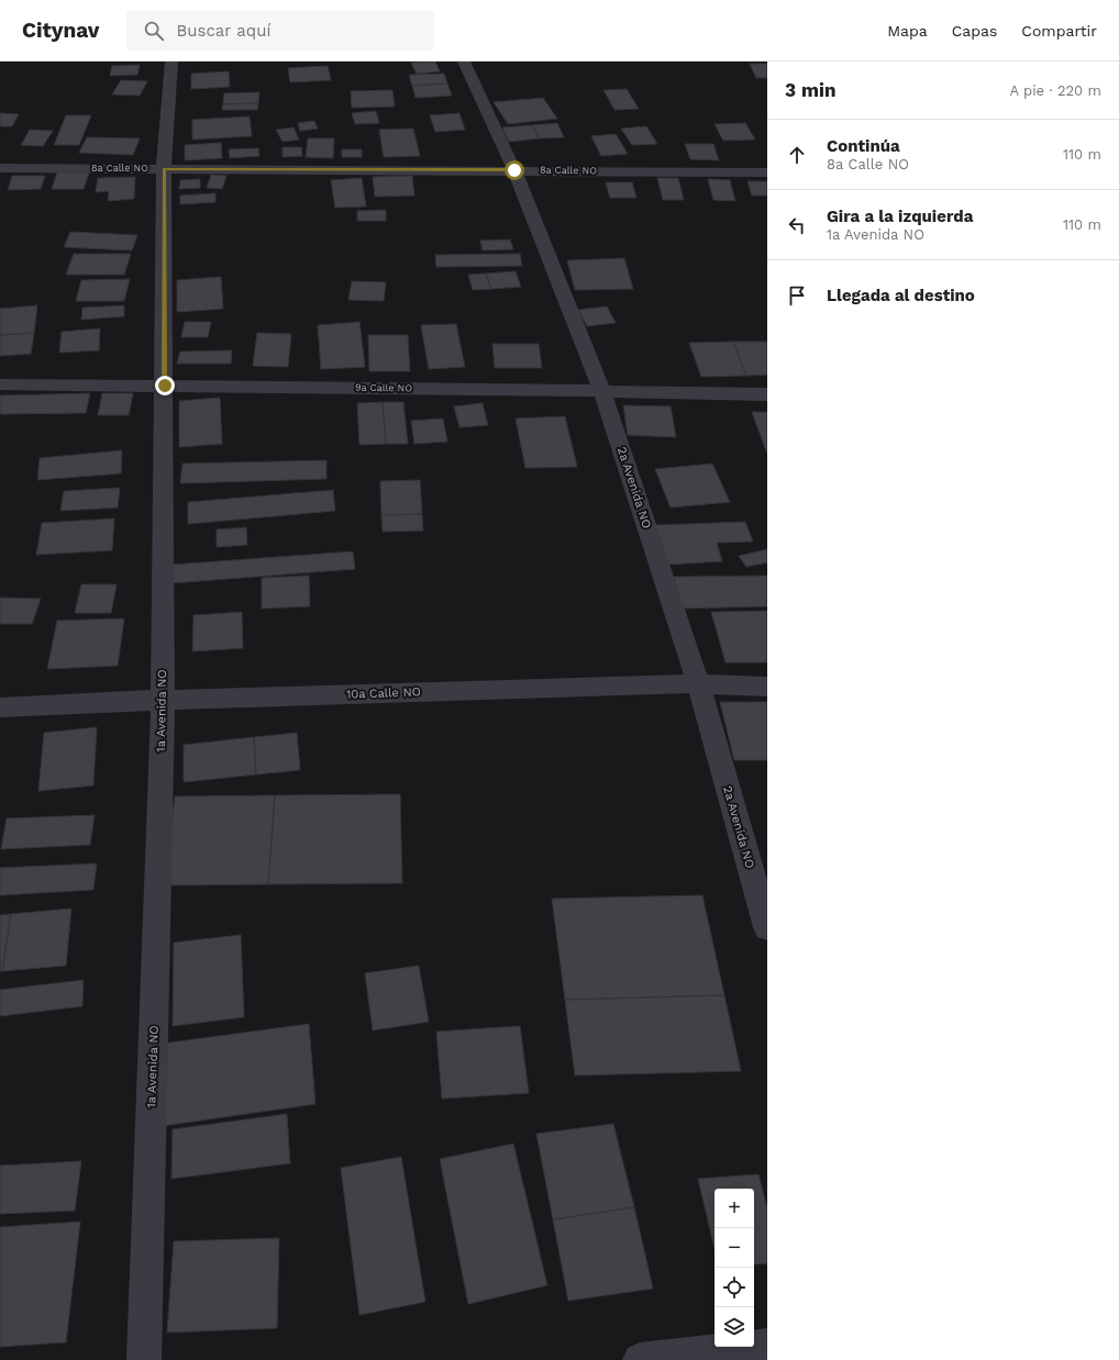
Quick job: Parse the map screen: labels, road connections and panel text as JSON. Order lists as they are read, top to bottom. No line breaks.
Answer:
{"streets":{"street":["8a Calle NO","9a Calle NO","2a Avenida NO","10a Calle NO","1a Avenida NO"]},"crossings":[["8a Calle NO","2a Avenida NO"],["8a Calle NO","1a Avenida NO"],["9a Calle NO","2a Avenida NO"],["9a Calle NO","1a Avenida NO"],["2a Avenida NO","10a Calle NO"],["10a Calle NO","1a Avenida NO"]],"page":{"header":"Citynav","search":"Buscar aquí","nav":["Mapa","Capas","Compartir"],"heading":["3 min","A pie · 220 m"],"list":[["Continúa","8a Calle NO","110 m"],["Gira a la izquierda","1a Avenida NO","110 m"],"Llegada al destino"],"map_buttons":["+","−"]}}
